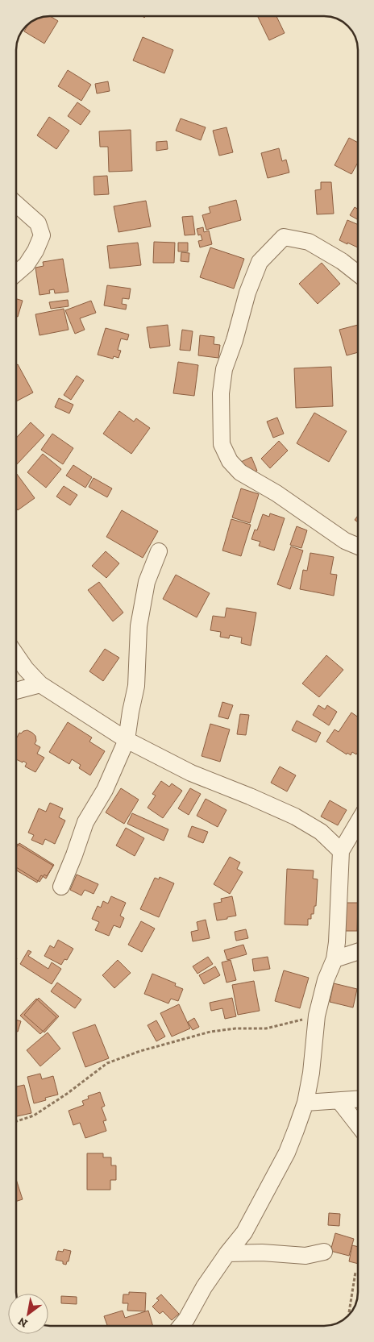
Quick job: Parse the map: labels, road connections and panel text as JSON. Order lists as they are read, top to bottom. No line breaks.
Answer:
{"north":"bottom left"}
